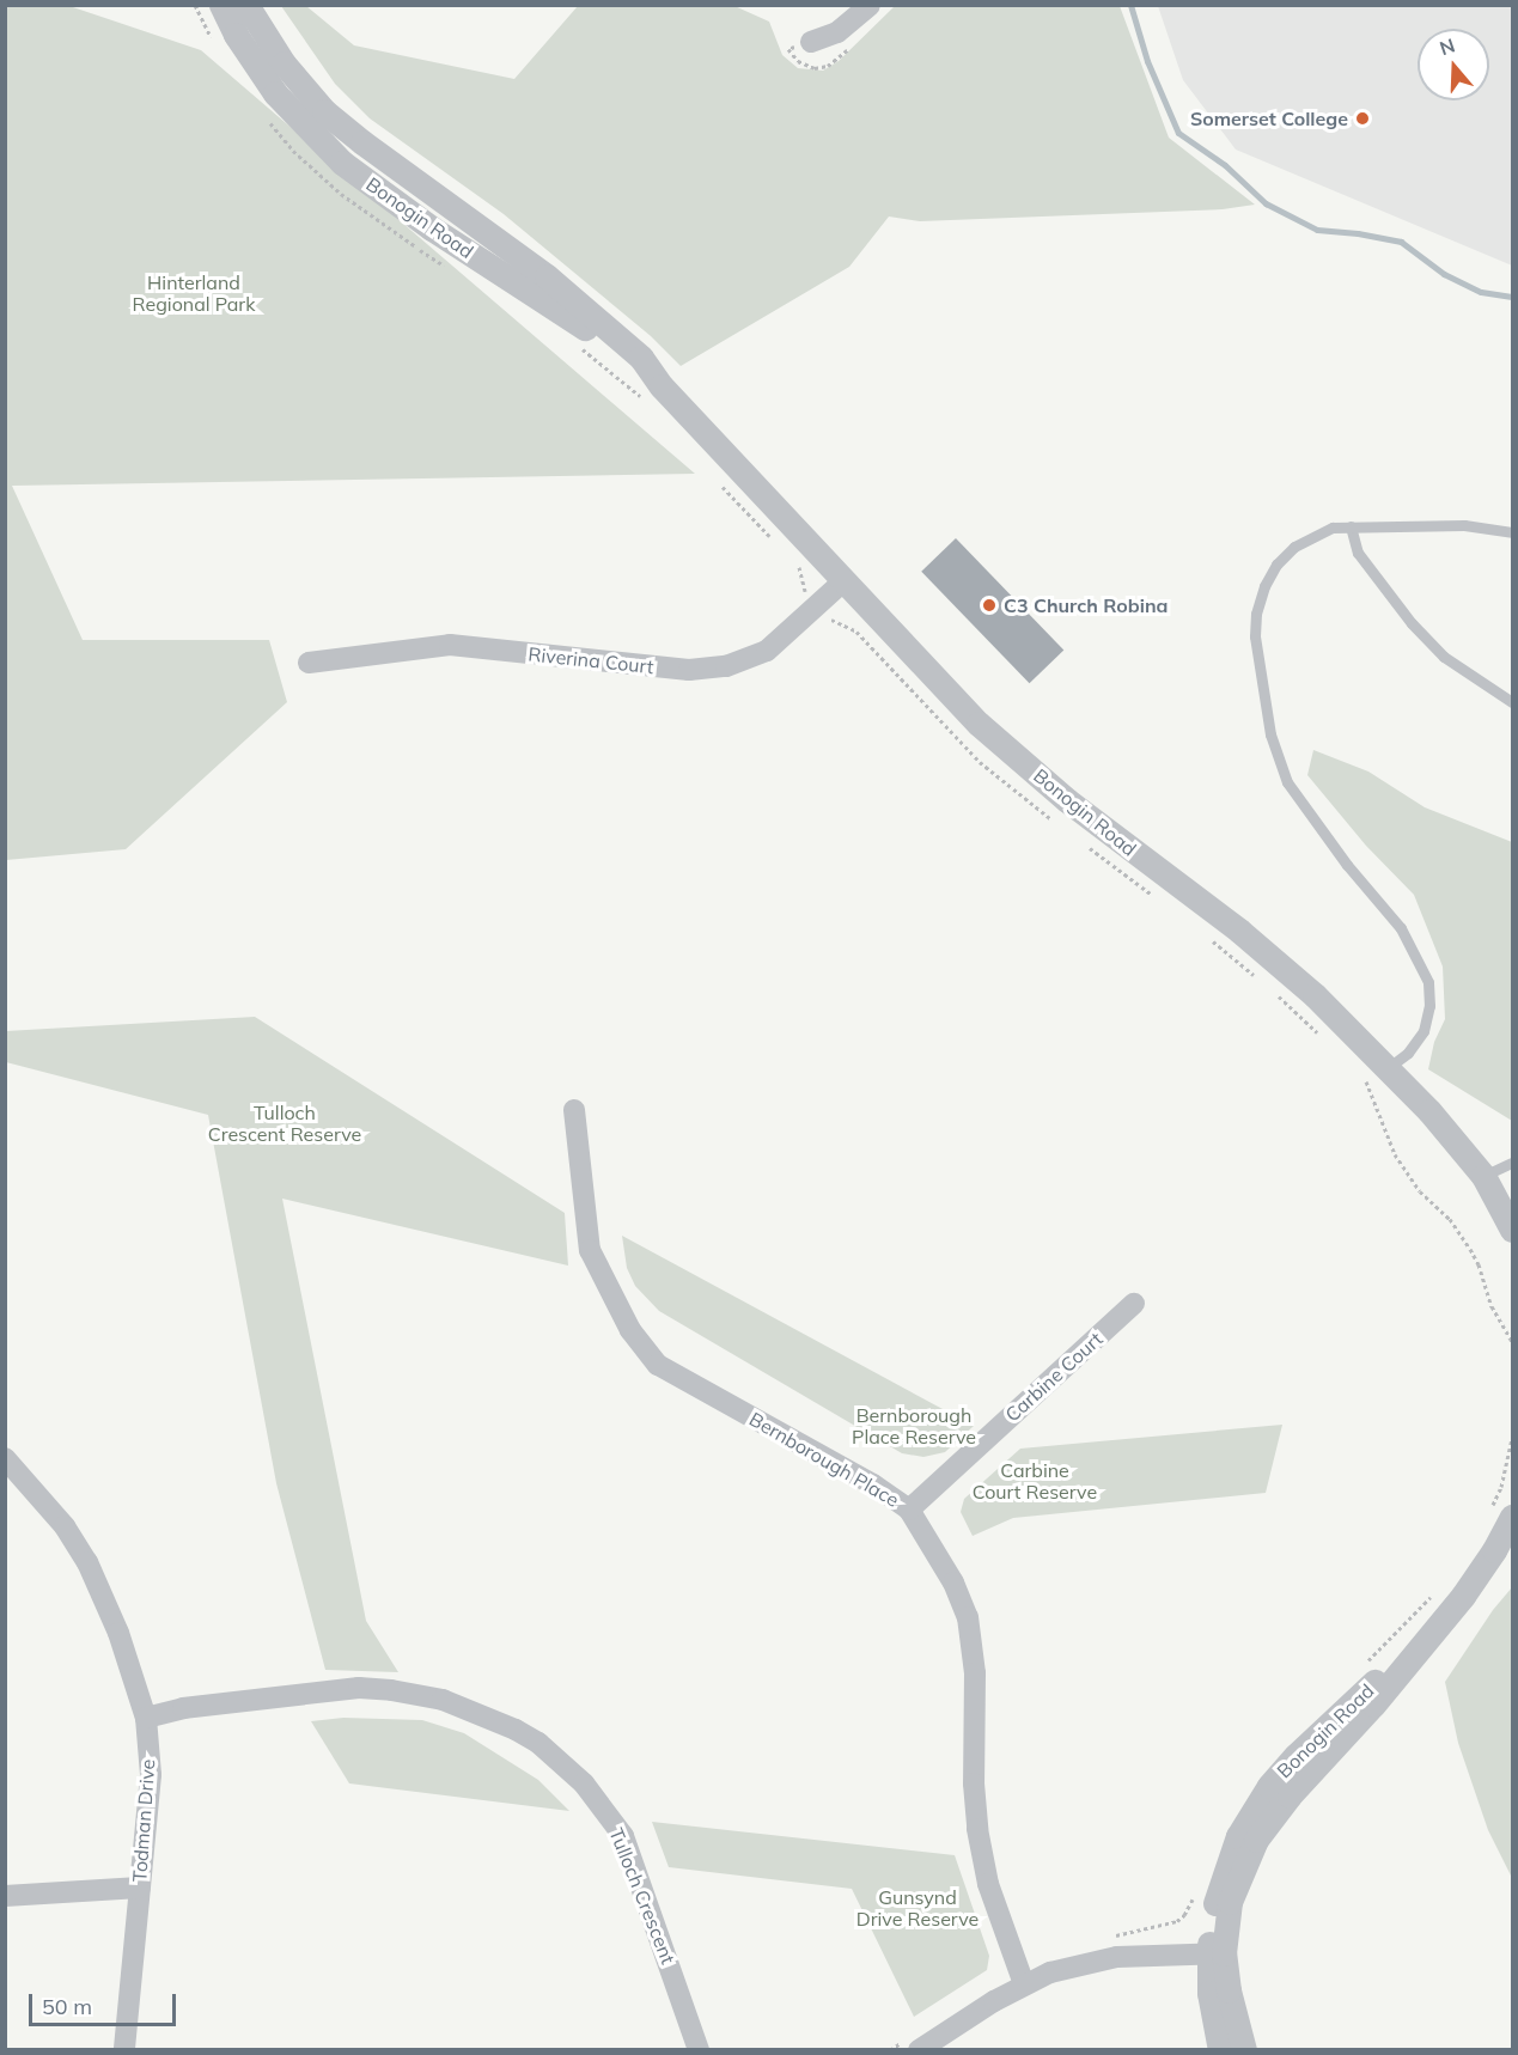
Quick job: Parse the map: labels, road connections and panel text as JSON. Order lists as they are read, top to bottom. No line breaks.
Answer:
{"streets":{"street":["Bonogin Road","Riverina Court","Carbine Court","Bernborough Place","Todman Drive","Tulloch Crescent"]},"crossings":[["Bonogin Road","Riverina Court"],["Carbine Court","Bernborough Place"],["Todman Drive","Tulloch Crescent"]],"parks":["Hinterland Regional Park","Tulloch Crescent Reserve","Bernborough Place Reserve","Carbine Court Reserve","Gunsynd Drive Reserve"],"places":["Somerset College","C3 Church Robina"],"scale_bar":"50 m","north":"top"}
